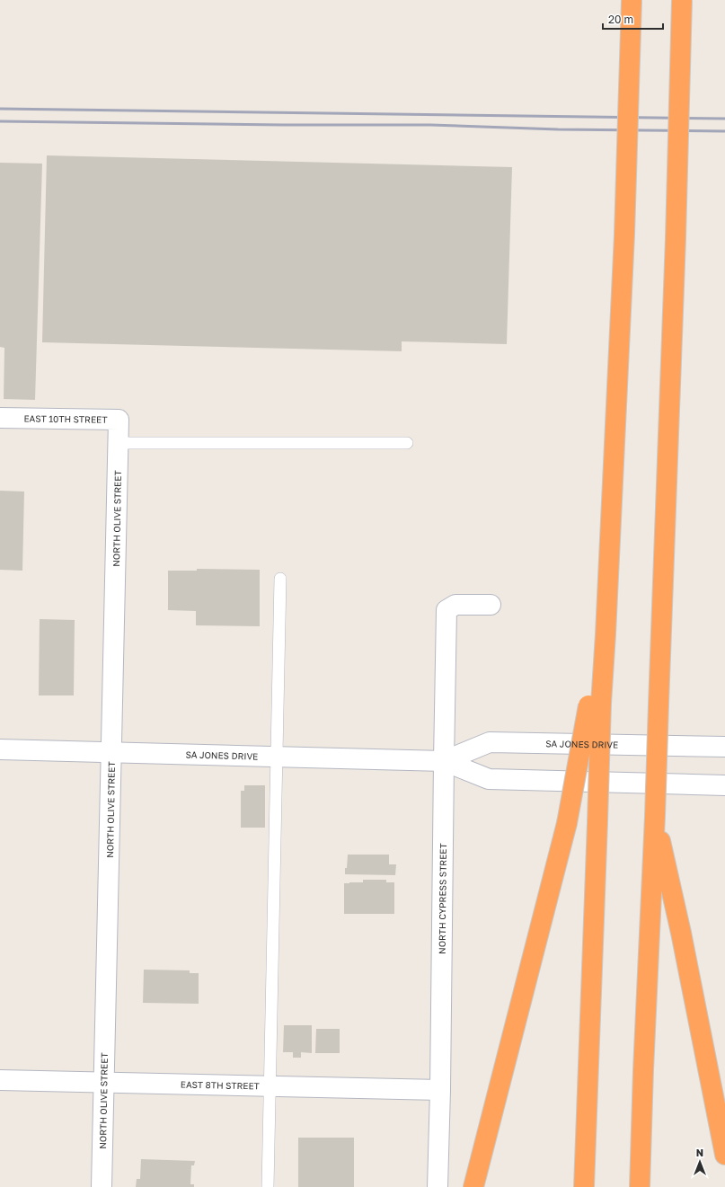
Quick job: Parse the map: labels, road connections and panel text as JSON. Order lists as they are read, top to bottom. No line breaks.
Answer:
{"streets":{"street":["EAST 10TH STREET","NORTH OLIVE STREET","SA JONES DRIVE","NORTH CYPRESS STREET","EAST 8TH STREET"]},"crossings":[["EAST 10TH STREET","NORTH OLIVE STREET"],["NORTH OLIVE STREET","SA JONES DRIVE"],["NORTH OLIVE STREET","EAST 8TH STREET"],["SA JONES DRIVE","NORTH CYPRESS STREET"],["NORTH CYPRESS STREET","EAST 8TH STREET"]],"scale_bar":"20 m","north":"top"}
